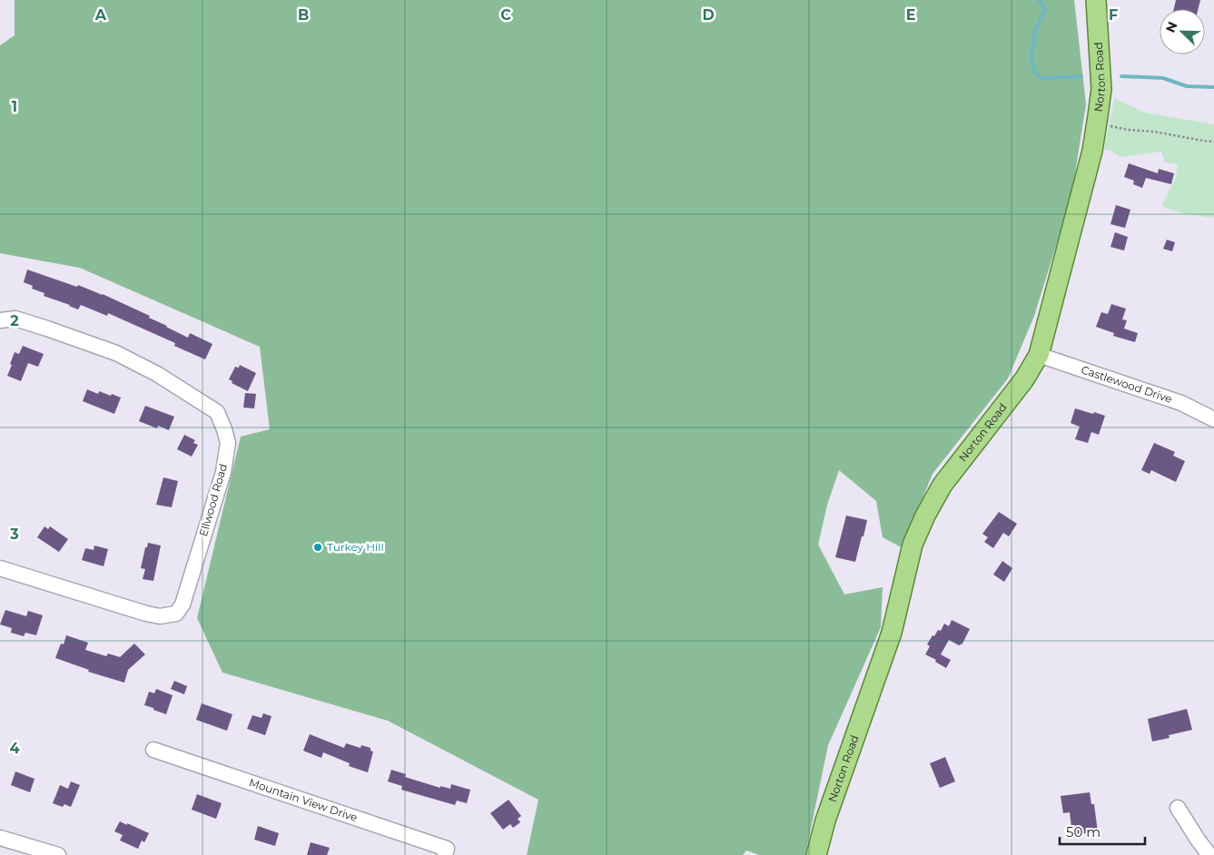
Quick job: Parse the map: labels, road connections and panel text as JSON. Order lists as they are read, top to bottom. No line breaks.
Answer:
{"streets":{"main road":["Norton Road"],"street":["Castlewood Drive","Ellwood Road","Mountain View Drive"]},"crossings":[["Norton Road","Castlewood Drive"]],"places":["Turkey Hill"],"scale_bar":"50 m","north":"top left","grid":{"columns":["A","B","C","D","E","F"],"rows":["1","2","3","4"]}}
